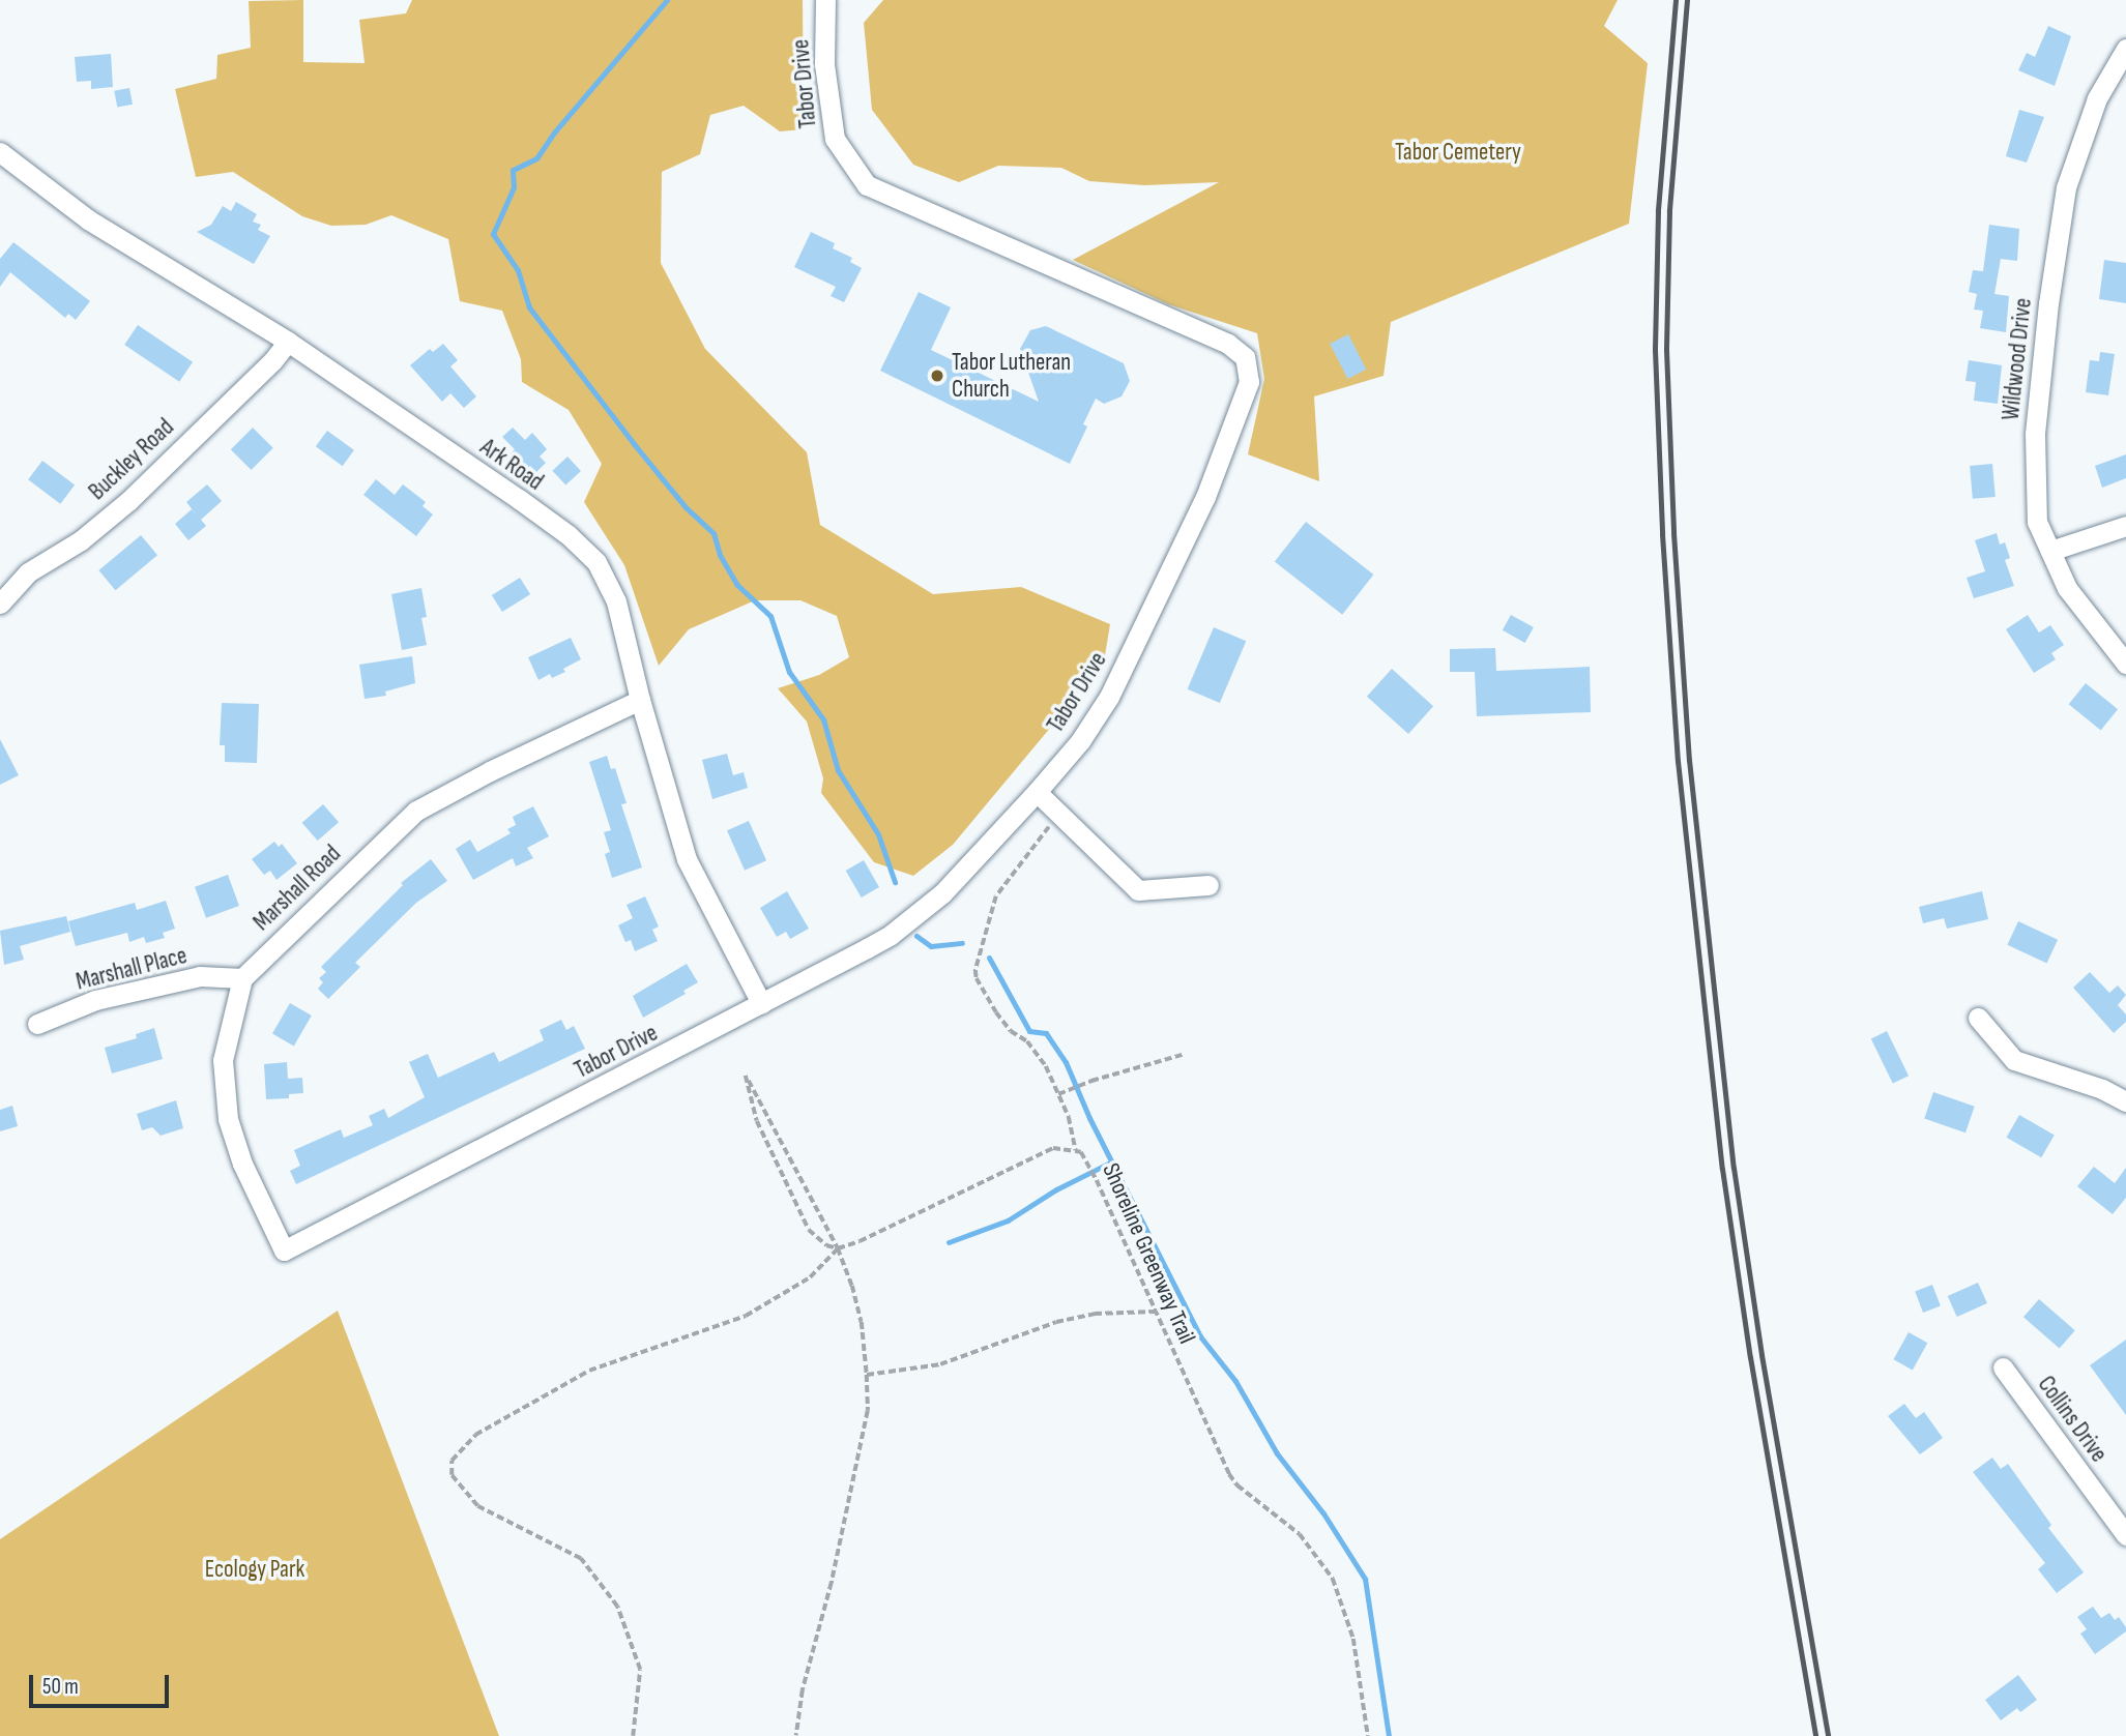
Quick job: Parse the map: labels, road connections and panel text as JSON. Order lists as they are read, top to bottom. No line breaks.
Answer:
{"streets":{"street":["Tabor Drive","Wildwood Drive","Buckley Road","Ark Road","Marshall Road","Marshall Place","Collins Drive"],"path":["Shoreline Greenway Trail"]},"crossings":[["Tabor Drive","Ark Road"],["Tabor Drive","Marshall Road"],["Tabor Drive","Marshall Place"],["Buckley Road","Ark Road"],["Ark Road","Marshall Road"],["Marshall Road","Marshall Place"]],"parks":["Tabor Cemetery","Ecology Park"],"places":["Tabor Lutheran Church"],"scale_bar":"50 m"}
